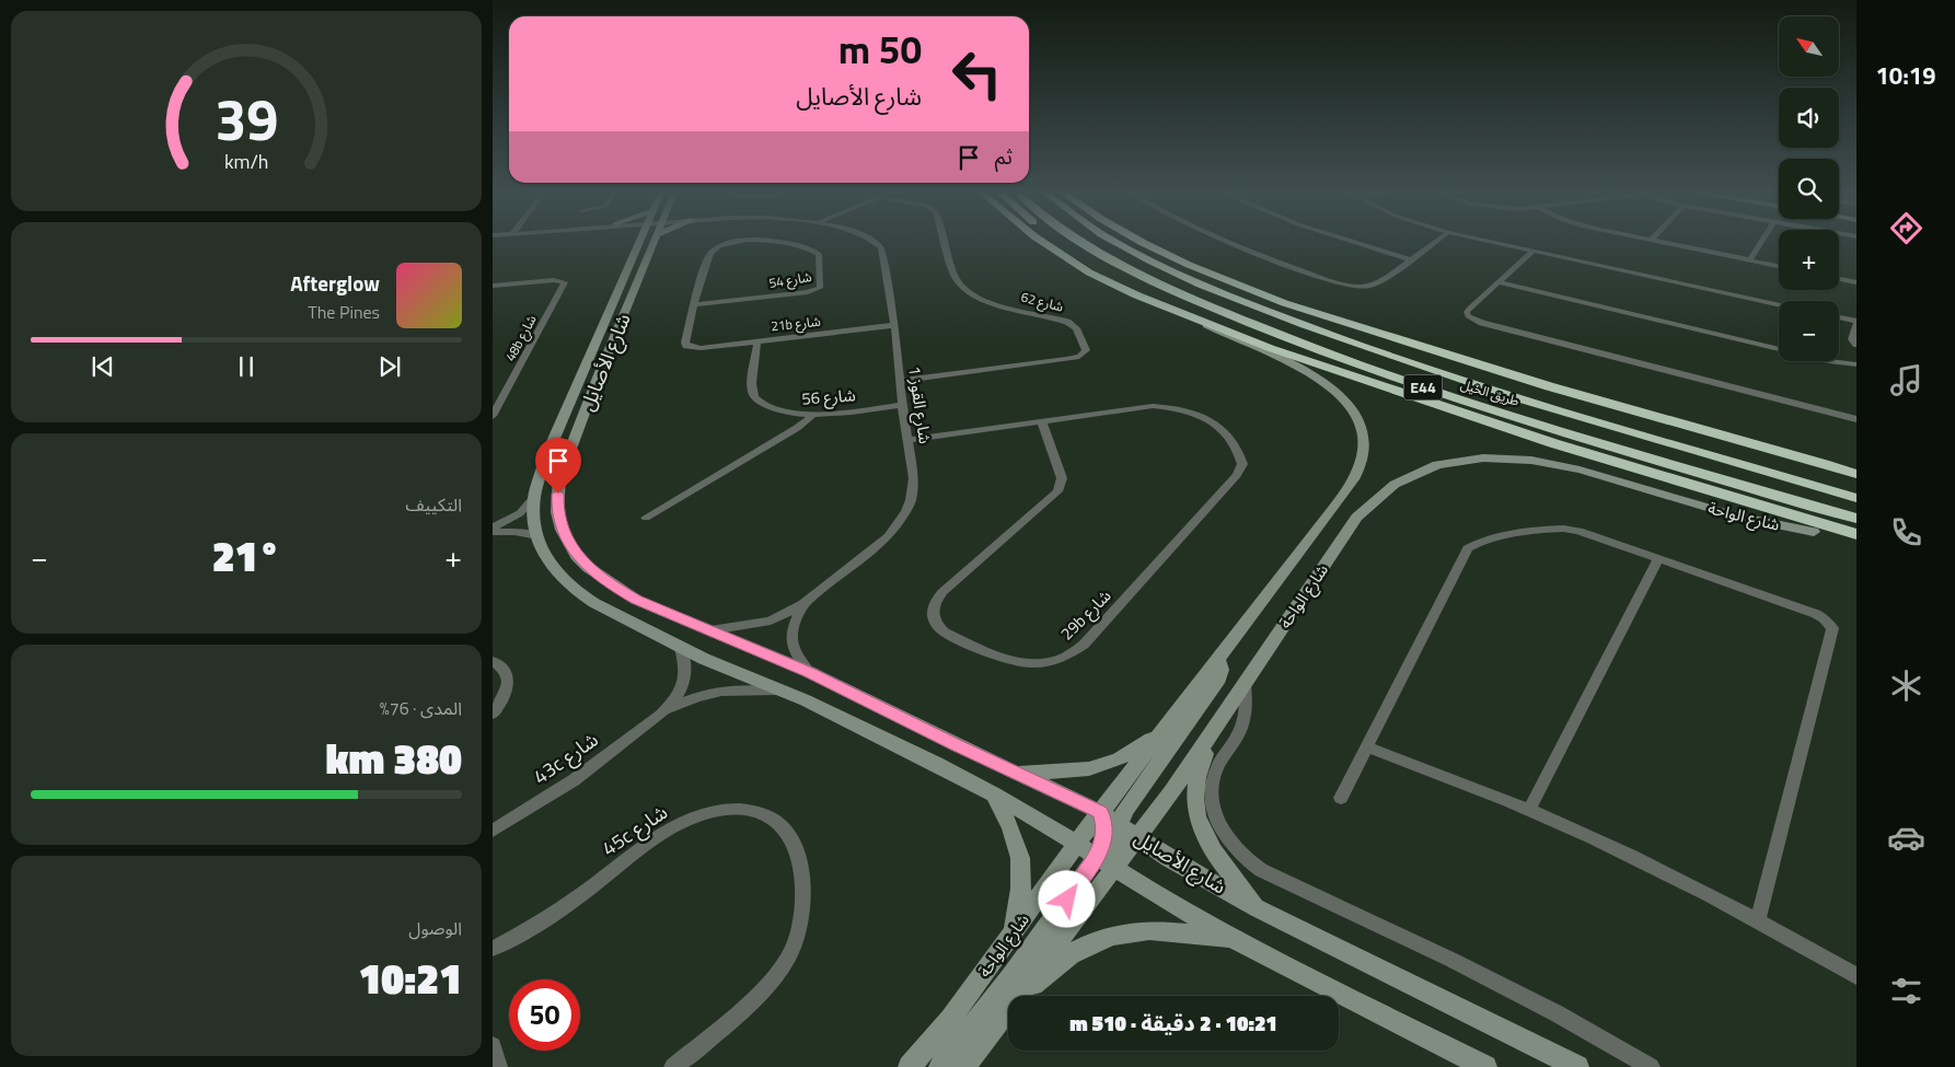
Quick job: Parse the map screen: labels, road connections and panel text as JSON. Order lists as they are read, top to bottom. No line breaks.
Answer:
{"streets":{"highway":["E44","طريق الخيل"],"main road":["شارع الأصايل","شارع الواحة"],"street":["شارع 54","شارع 62","21b شارع","48b شارع","شارع 56","شارع القوز 1","29b شارع","43c شارع","45c شارع"]},"crossings":[["شارع 54","21b شارع"],["شارع 62","شارع القوز 1"],["21b شارع","شارع 56"],["21b شارع","شارع القوز 1"],["شارع الأصايل","شارع القوز 1"],["شارع الأصايل","شارع الواحة"],["شارع الأصايل","43c شارع"],["شارع 56","شارع القوز 1"],["شارع القوز 1","29b شارع"]],"north":"top left","page":{"tabs":"10:19","map_buttons":["+","−"],"turn":["50 m","شارع الأصايل"],"then":"ثم","song":["Afterglow","The Pines"],"tile":["التكييف",["المدى · 76%","380 km"],["الوصول","10:21"]],"heat":["−","21°","+"],"limit":"50","trip":"10:21 · 2 دقيقة · 510 m","gauge":["39","km/h"]}}
